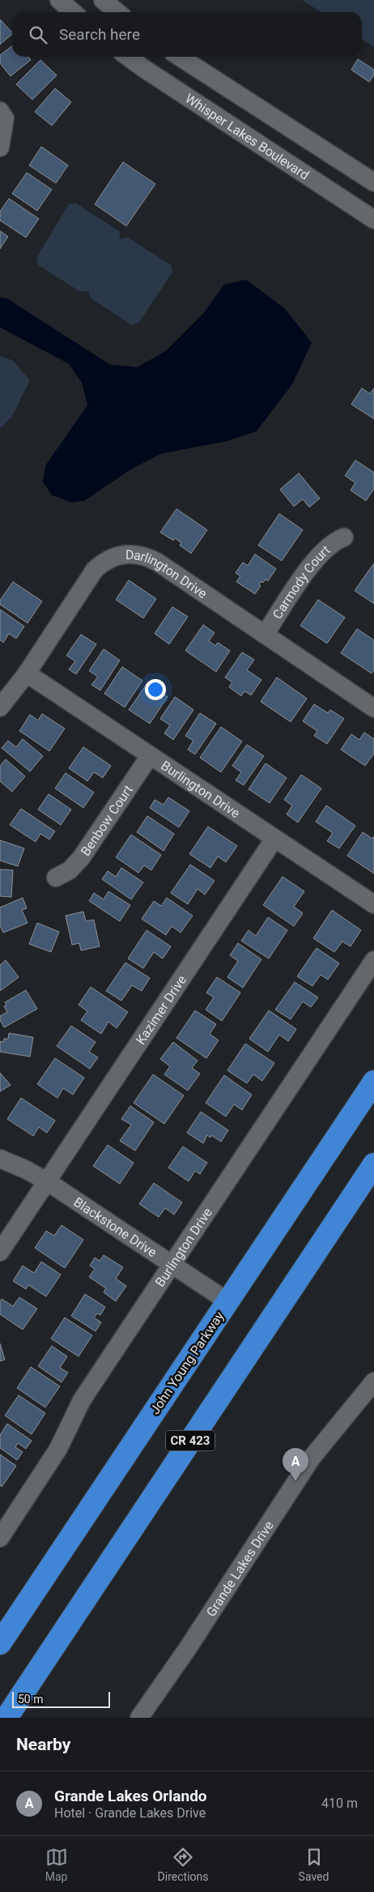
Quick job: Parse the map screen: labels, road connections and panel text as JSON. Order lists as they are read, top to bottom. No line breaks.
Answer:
{"streets":{"highway":["John Young Parkway","CR 423"],"street":["Whisper Lakes Boulevard","Darlington Drive","Carmody Court","Burlington Drive","Benbow Court","Kazimer Drive","Blackstone Drive","Grande Lakes Drive"]},"crossings":[["Darlington Drive","Carmody Court"],["Darlington Drive","Burlington Drive"],["Burlington Drive","Benbow Court"],["Burlington Drive","Kazimer Drive"],["Burlington Drive","Blackstone Drive"],["Kazimer Drive","Blackstone Drive"],["Blackstone Drive","John Young Parkway"]],"scale_bar":"50 m","page":{"search":"Search here","pins":"A","scale":"50 m","heading":"Nearby","list":[{"mark":"A","name":"Grande Lakes Orlando","note":"Hotel · Grande Lakes Drive","value":"410 m"}],"nav":["Map","Directions","Saved"]}}
